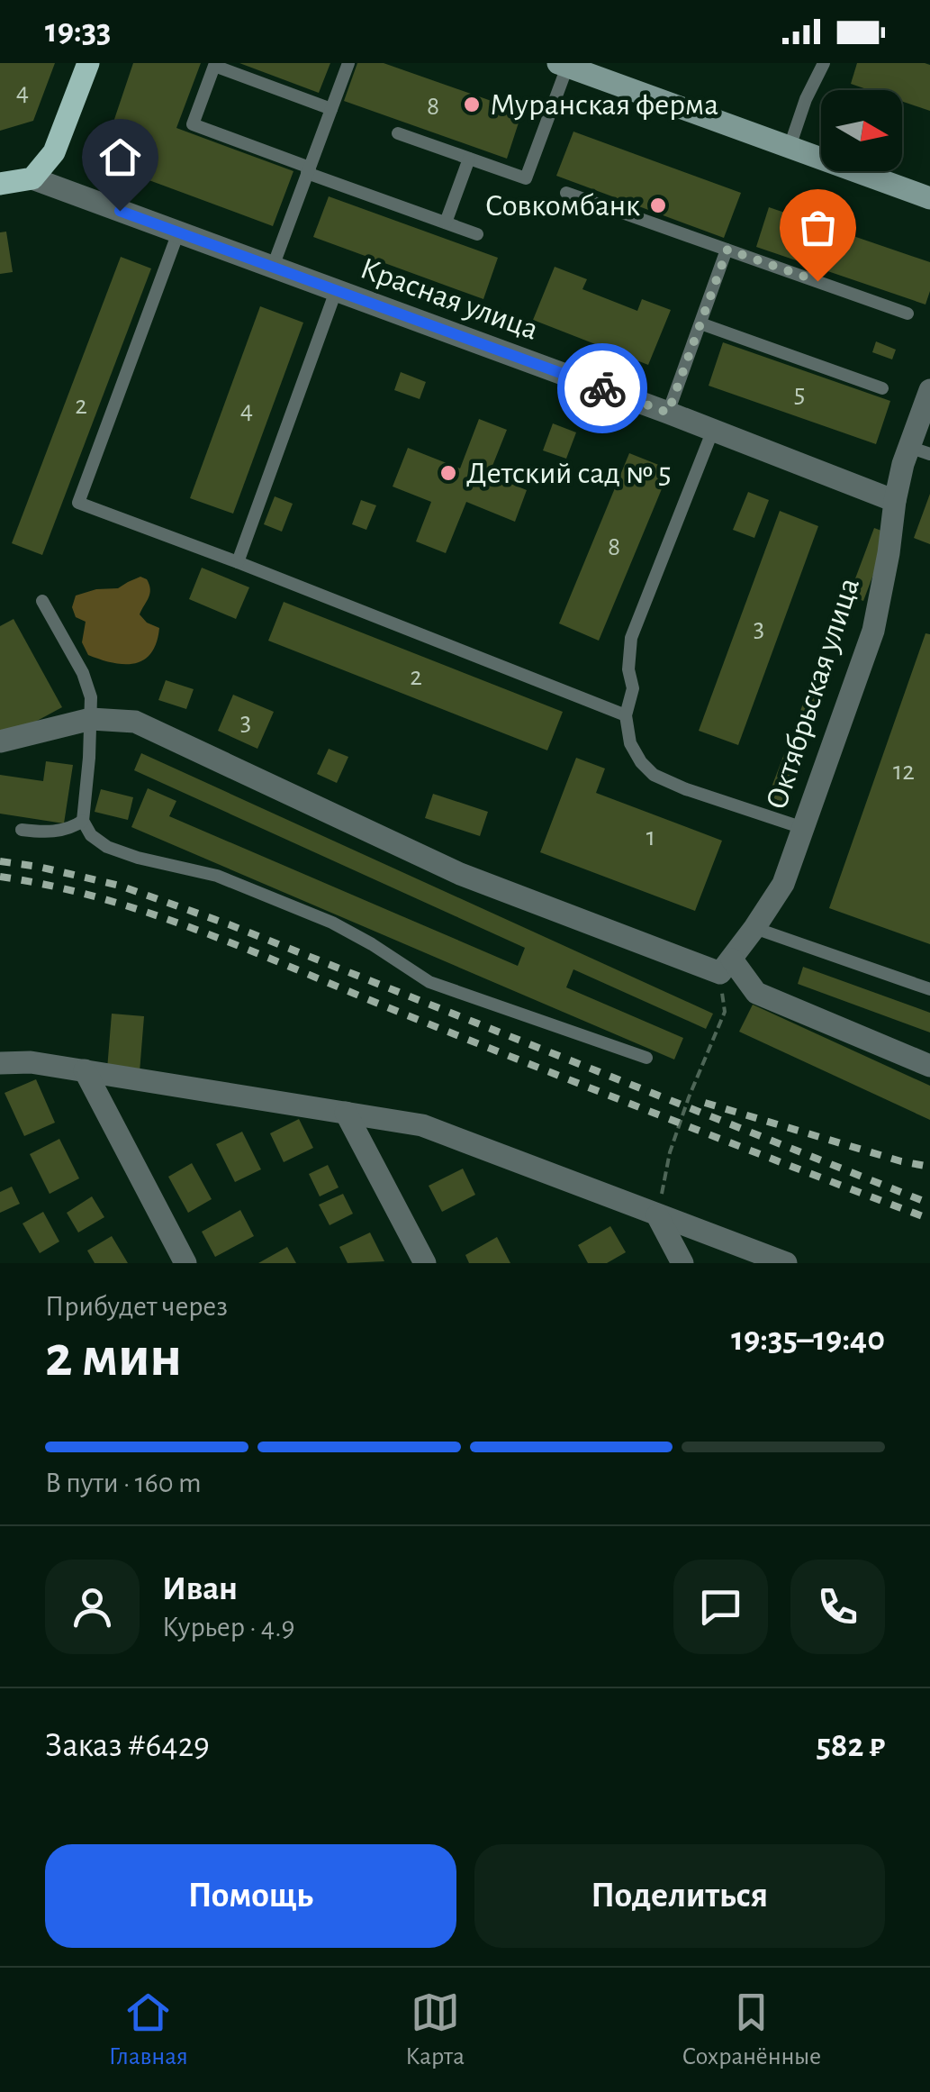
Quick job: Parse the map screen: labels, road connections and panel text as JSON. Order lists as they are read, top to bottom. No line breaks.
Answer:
{"streets":{"street":["Красная улица","Октябрьская улица"]},"crossings":[["Красная улица","Октябрьская улица"]],"places":["Муранская ферма","Совкомбанк","Детский сад № 5"],"house_numbers":["4","8","5","2","4","8","3","2","3","12","1"],"north":"right","page":{"status":"19:33","heading":["2 мин","Прибудет через","19:35–19:40"],"panel":["Иван","Курьер · 4.9","Заказ #6429","582 ₽"],"bar":"В пути · 160 m","buttons":["Помощь","Поделиться"],"tabs":["Главная","Карта","Сохранённые"]}}
